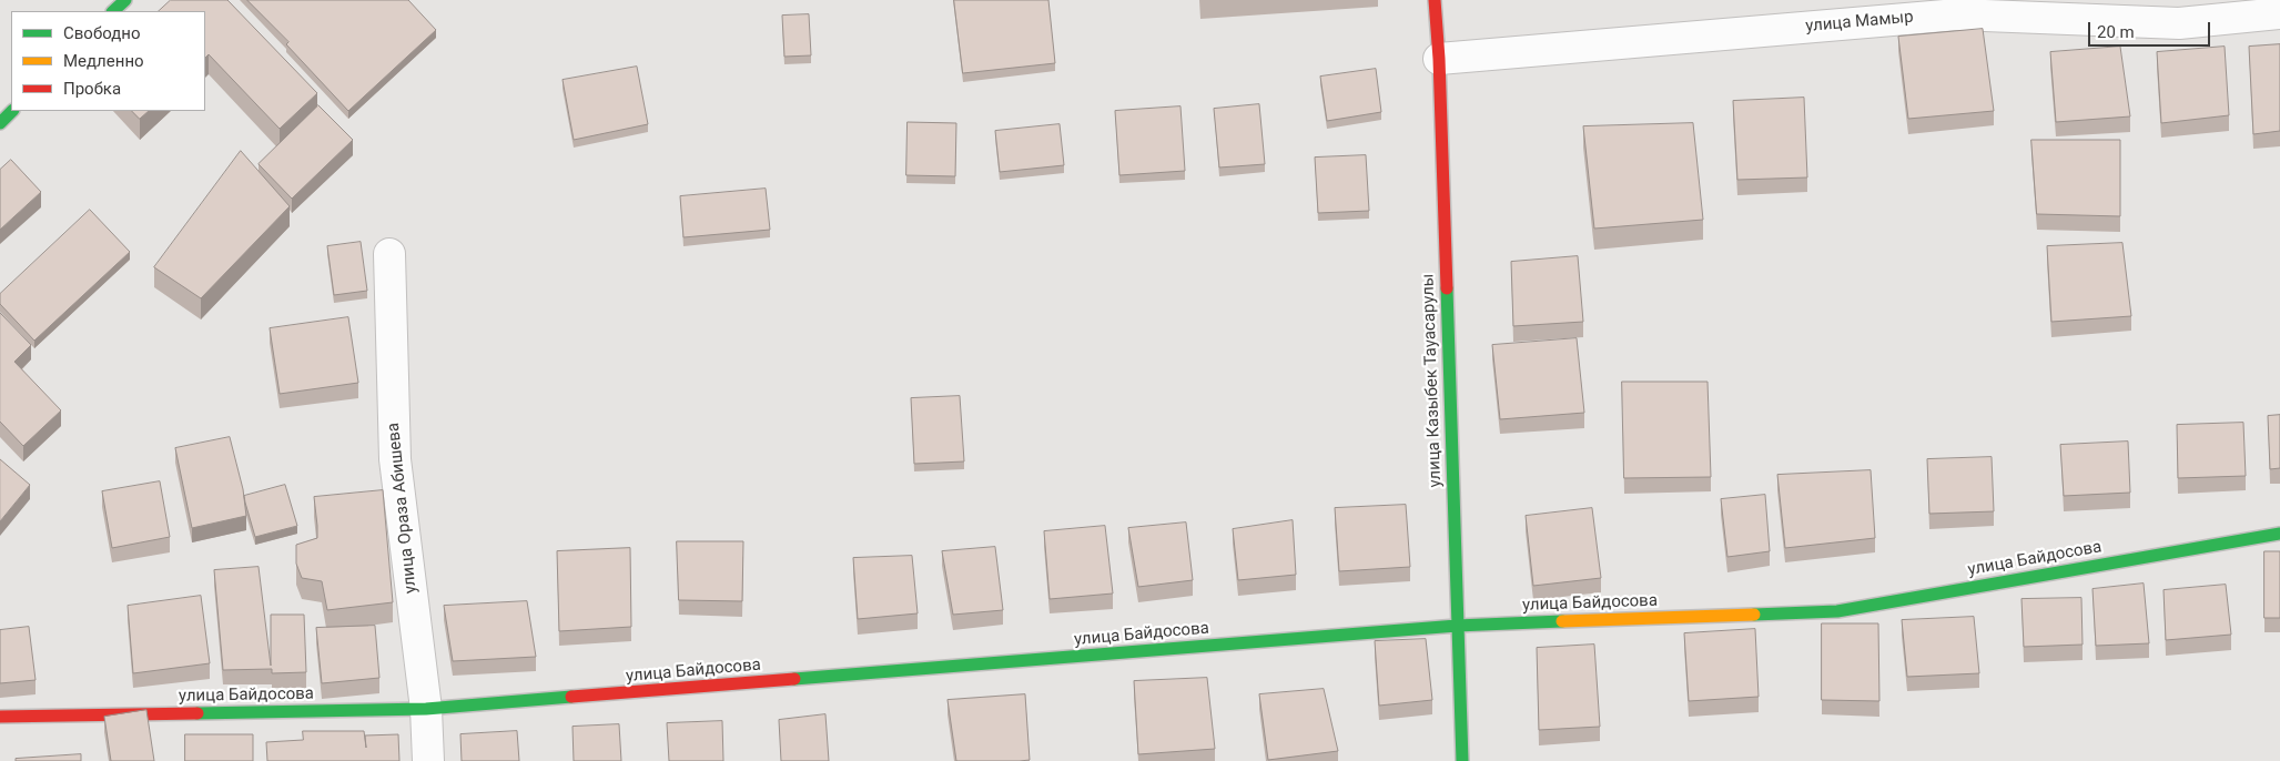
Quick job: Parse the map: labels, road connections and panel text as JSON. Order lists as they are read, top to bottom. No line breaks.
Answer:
{"streets":{"street":["улица Мамыр","улица Казыбек Тауасарулы","улица Ораза Абишева","улица Байдосова"]},"crossings":[["улица Мамыр","улица Казыбек Тауасарулы"],["улица Казыбек Тауасарулы","улица Байдосова"],["улица Ораза Абишева","улица Байдосова"]],"legend":["Свободно","Медленно","Пробка"],"scale_bar":"20 m"}
